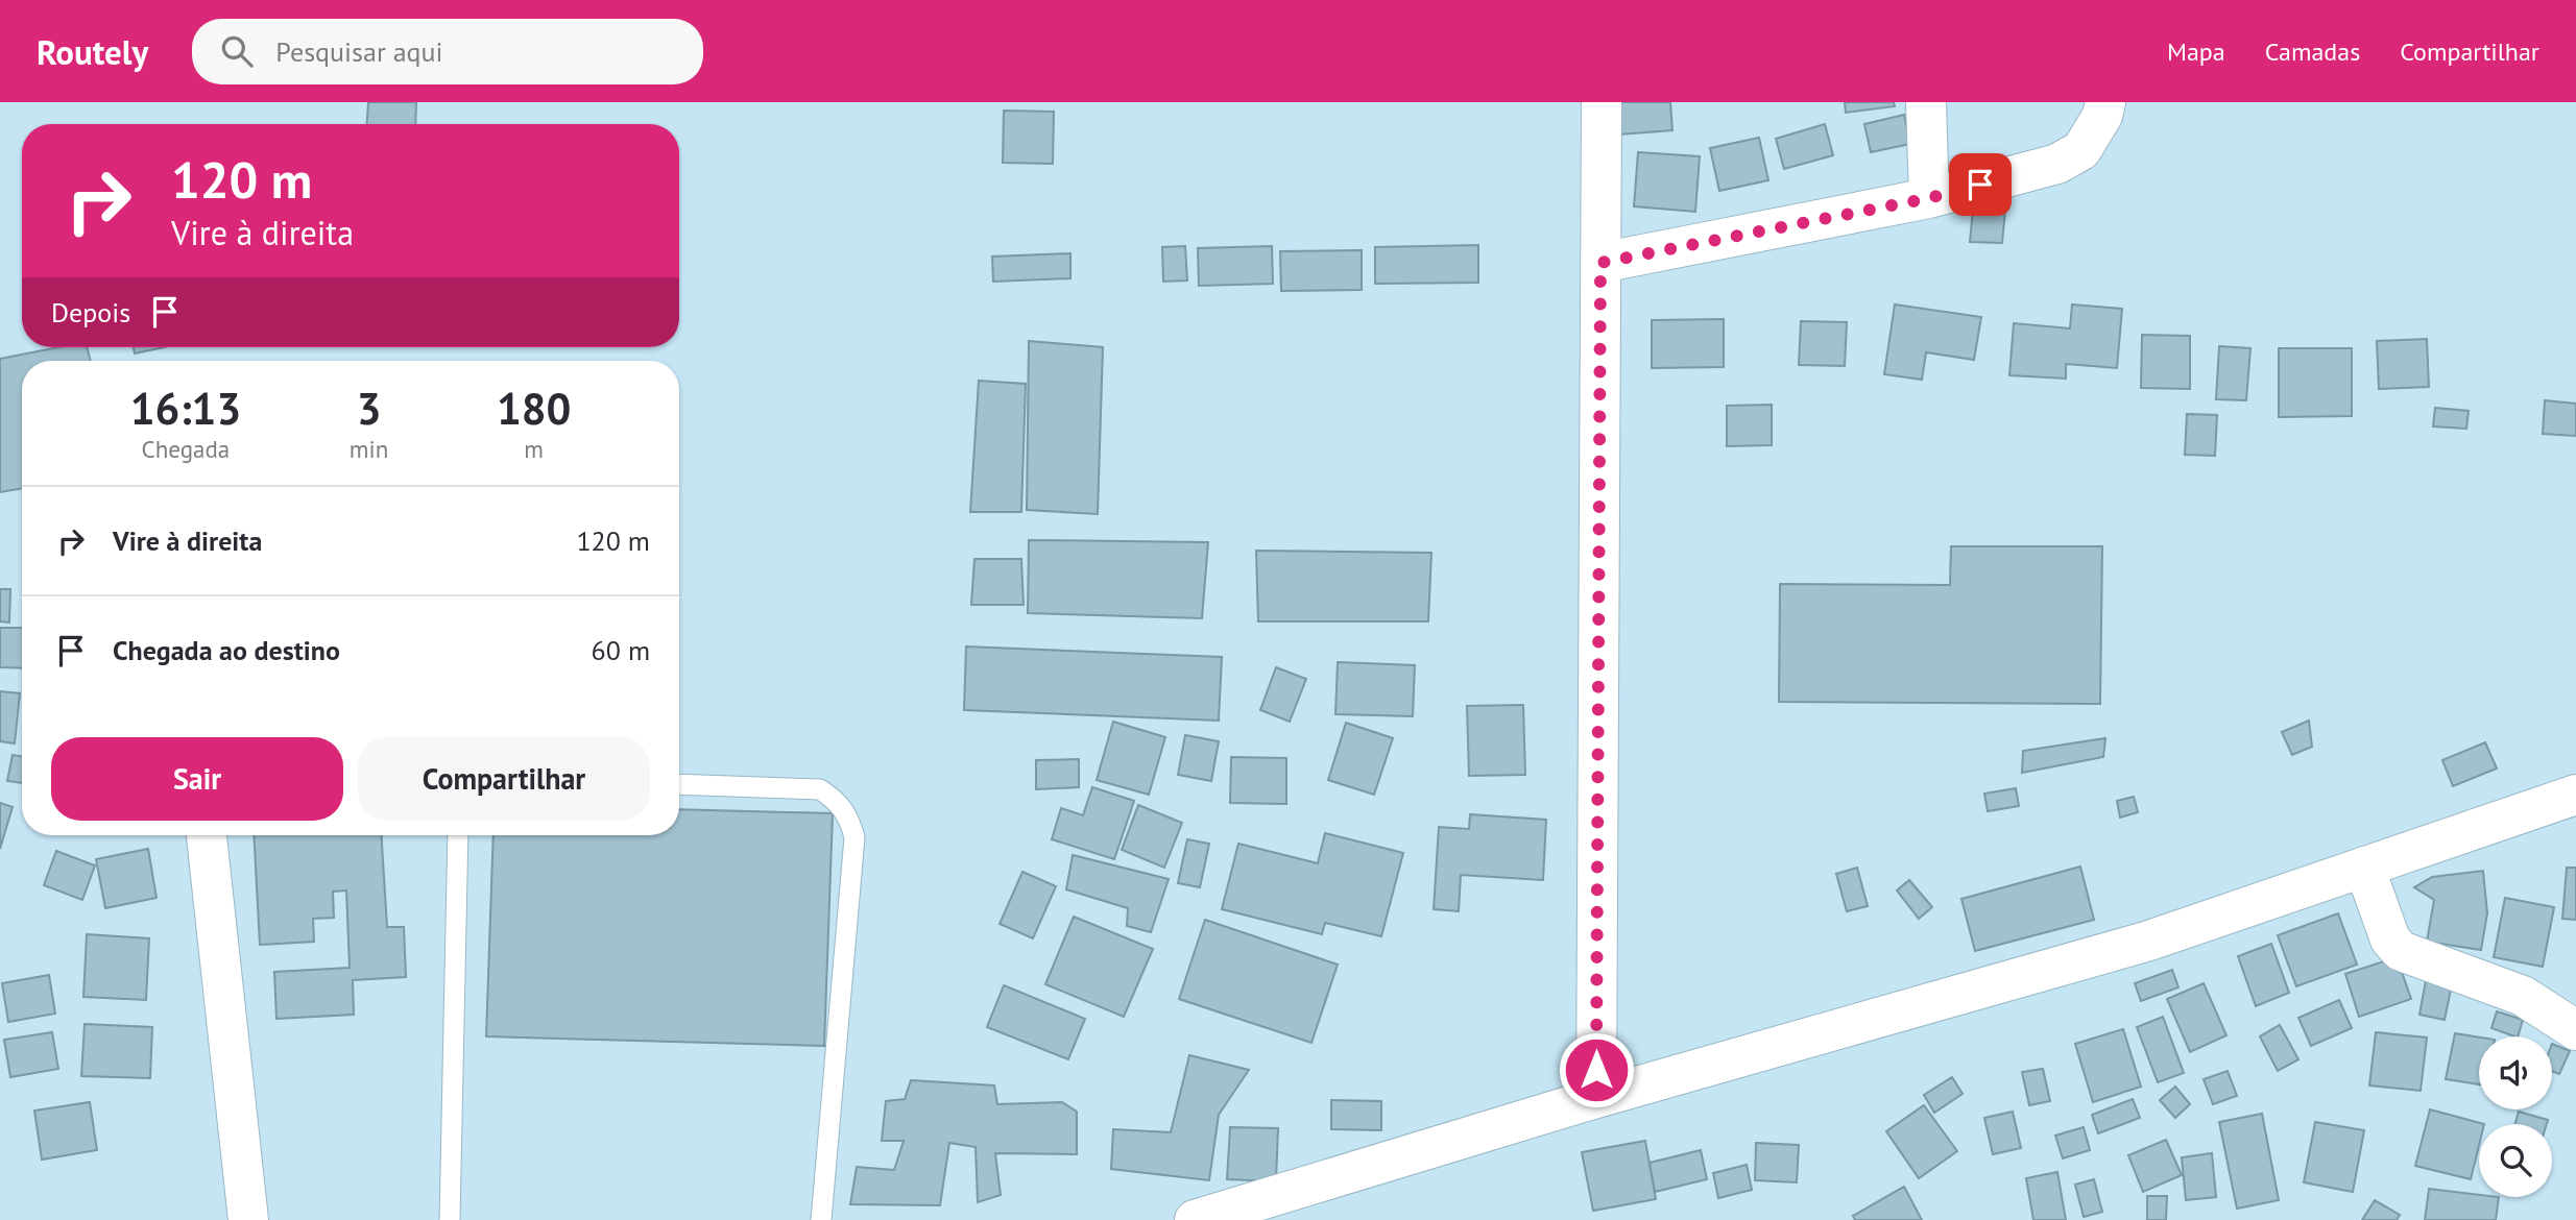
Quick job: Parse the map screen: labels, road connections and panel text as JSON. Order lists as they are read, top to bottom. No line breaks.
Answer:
{"page":{"header":"Routely","search":"Pesquisar aqui","nav":["Mapa","Camadas","Compartilhar"],"turn":["120 m","Vire à direita"],"then":"Depois","eta":["16:13","Chegada","3","min","180","m"],"list":[{"name":"Vire à direita","value":"120 m"},{"name":"Chegada ao destino","value":"60 m"}],"buttons":["Sair","Compartilhar"]}}
